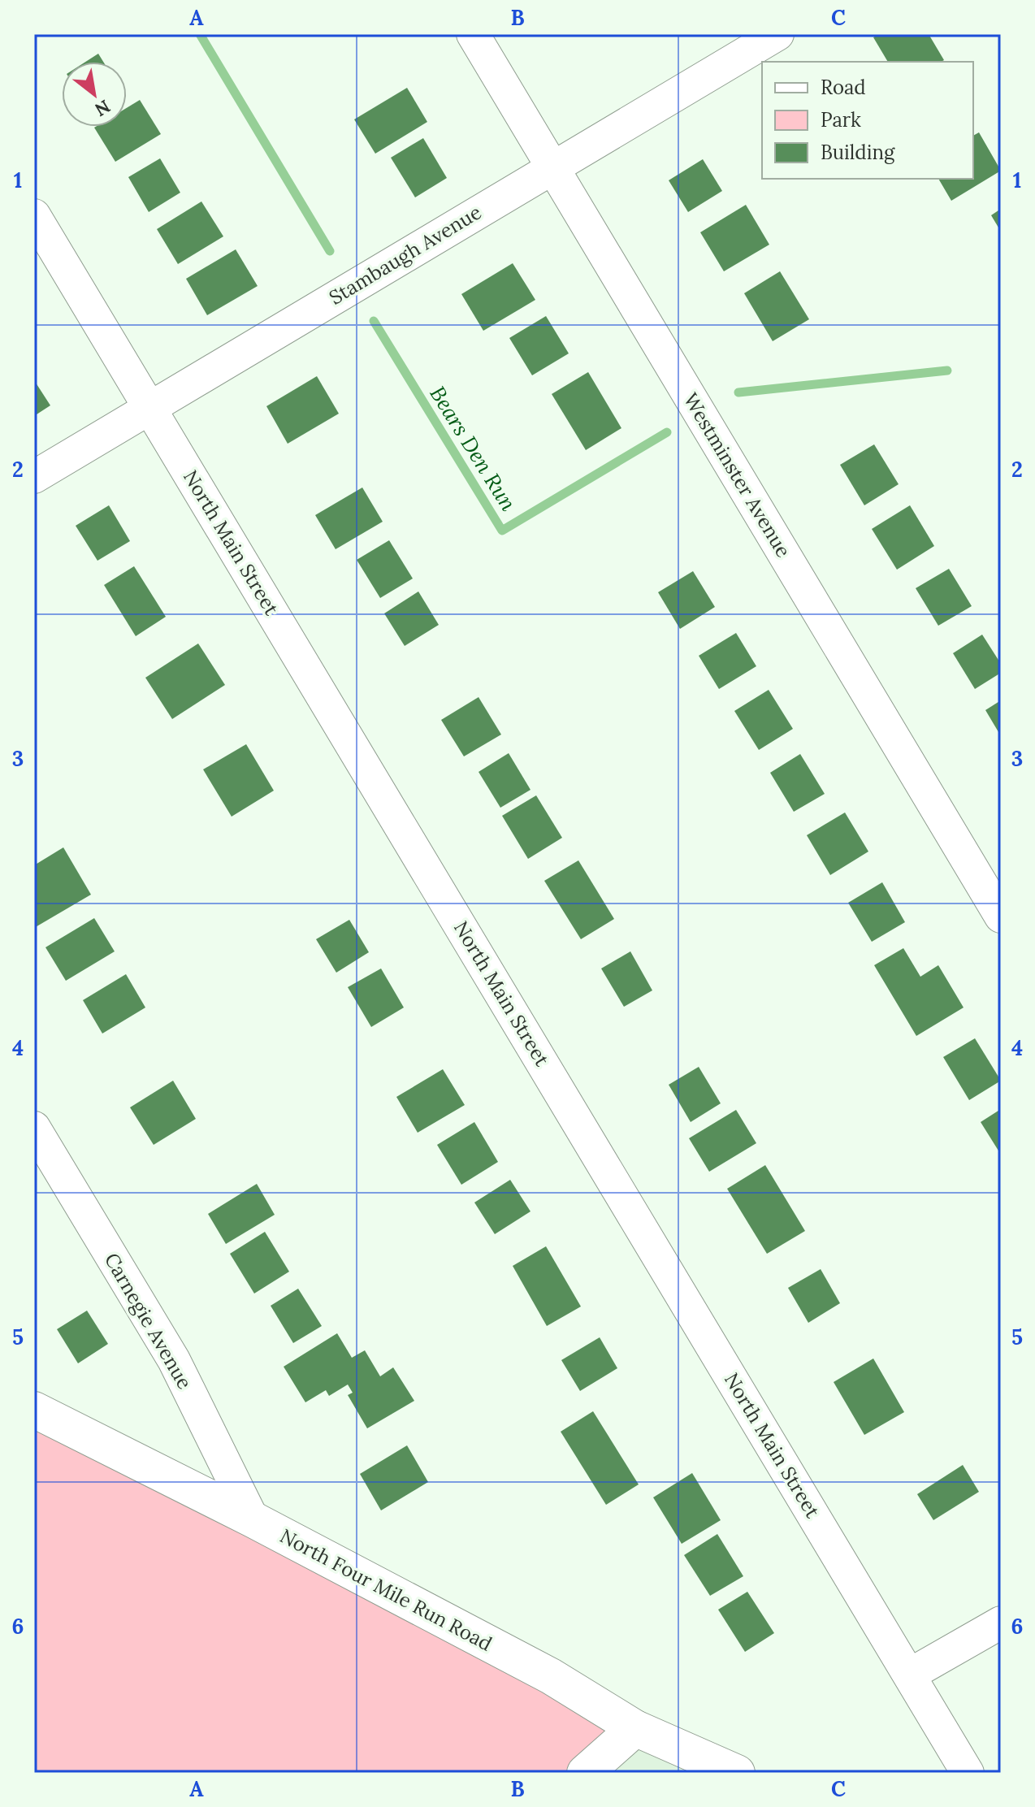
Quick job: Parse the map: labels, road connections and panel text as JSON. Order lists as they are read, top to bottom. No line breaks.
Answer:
{"streets":{"street":["Stambaugh Avenue","Westminster Avenue","North Main Street","Carnegie Avenue","North Four Mile Run Road"]},"crossings":[["Stambaugh Avenue","Westminster Avenue"],["Stambaugh Avenue","North Main Street"],["Carnegie Avenue","North Four Mile Run Road"]],"water":["Bears Den Run"],"legend":["Road","Park","Building"],"north":"bottom right","grid":{"columns":["A","B","C"],"rows":["1","2","3","4","5","6"]}}
